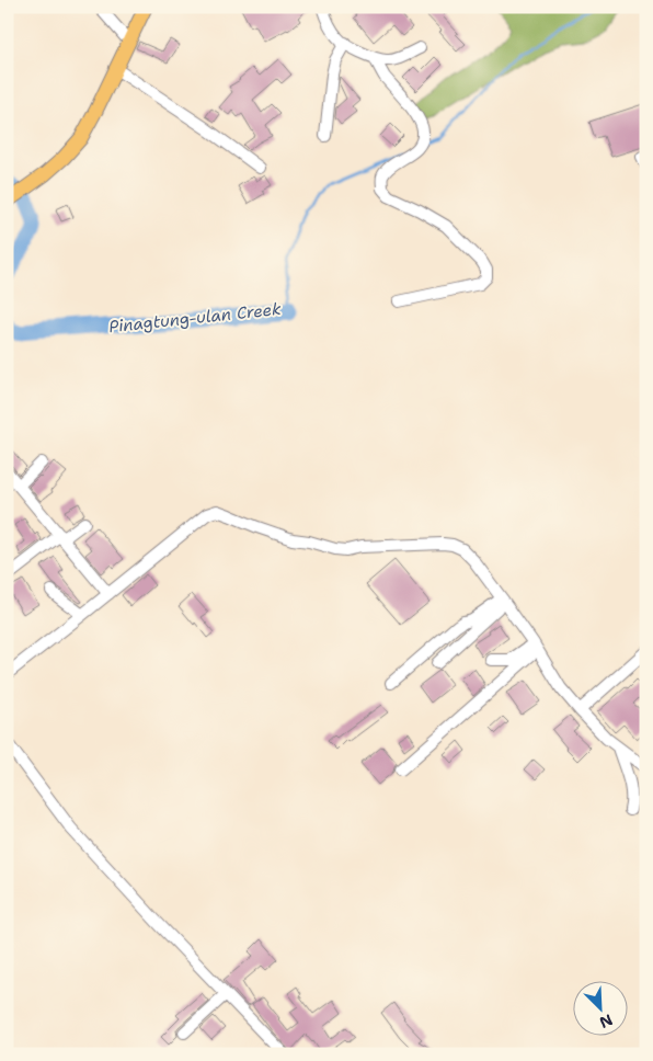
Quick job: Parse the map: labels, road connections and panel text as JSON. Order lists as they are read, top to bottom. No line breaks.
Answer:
{"water":["Pinagtung-ulan Creek"],"north":"bottom right"}
